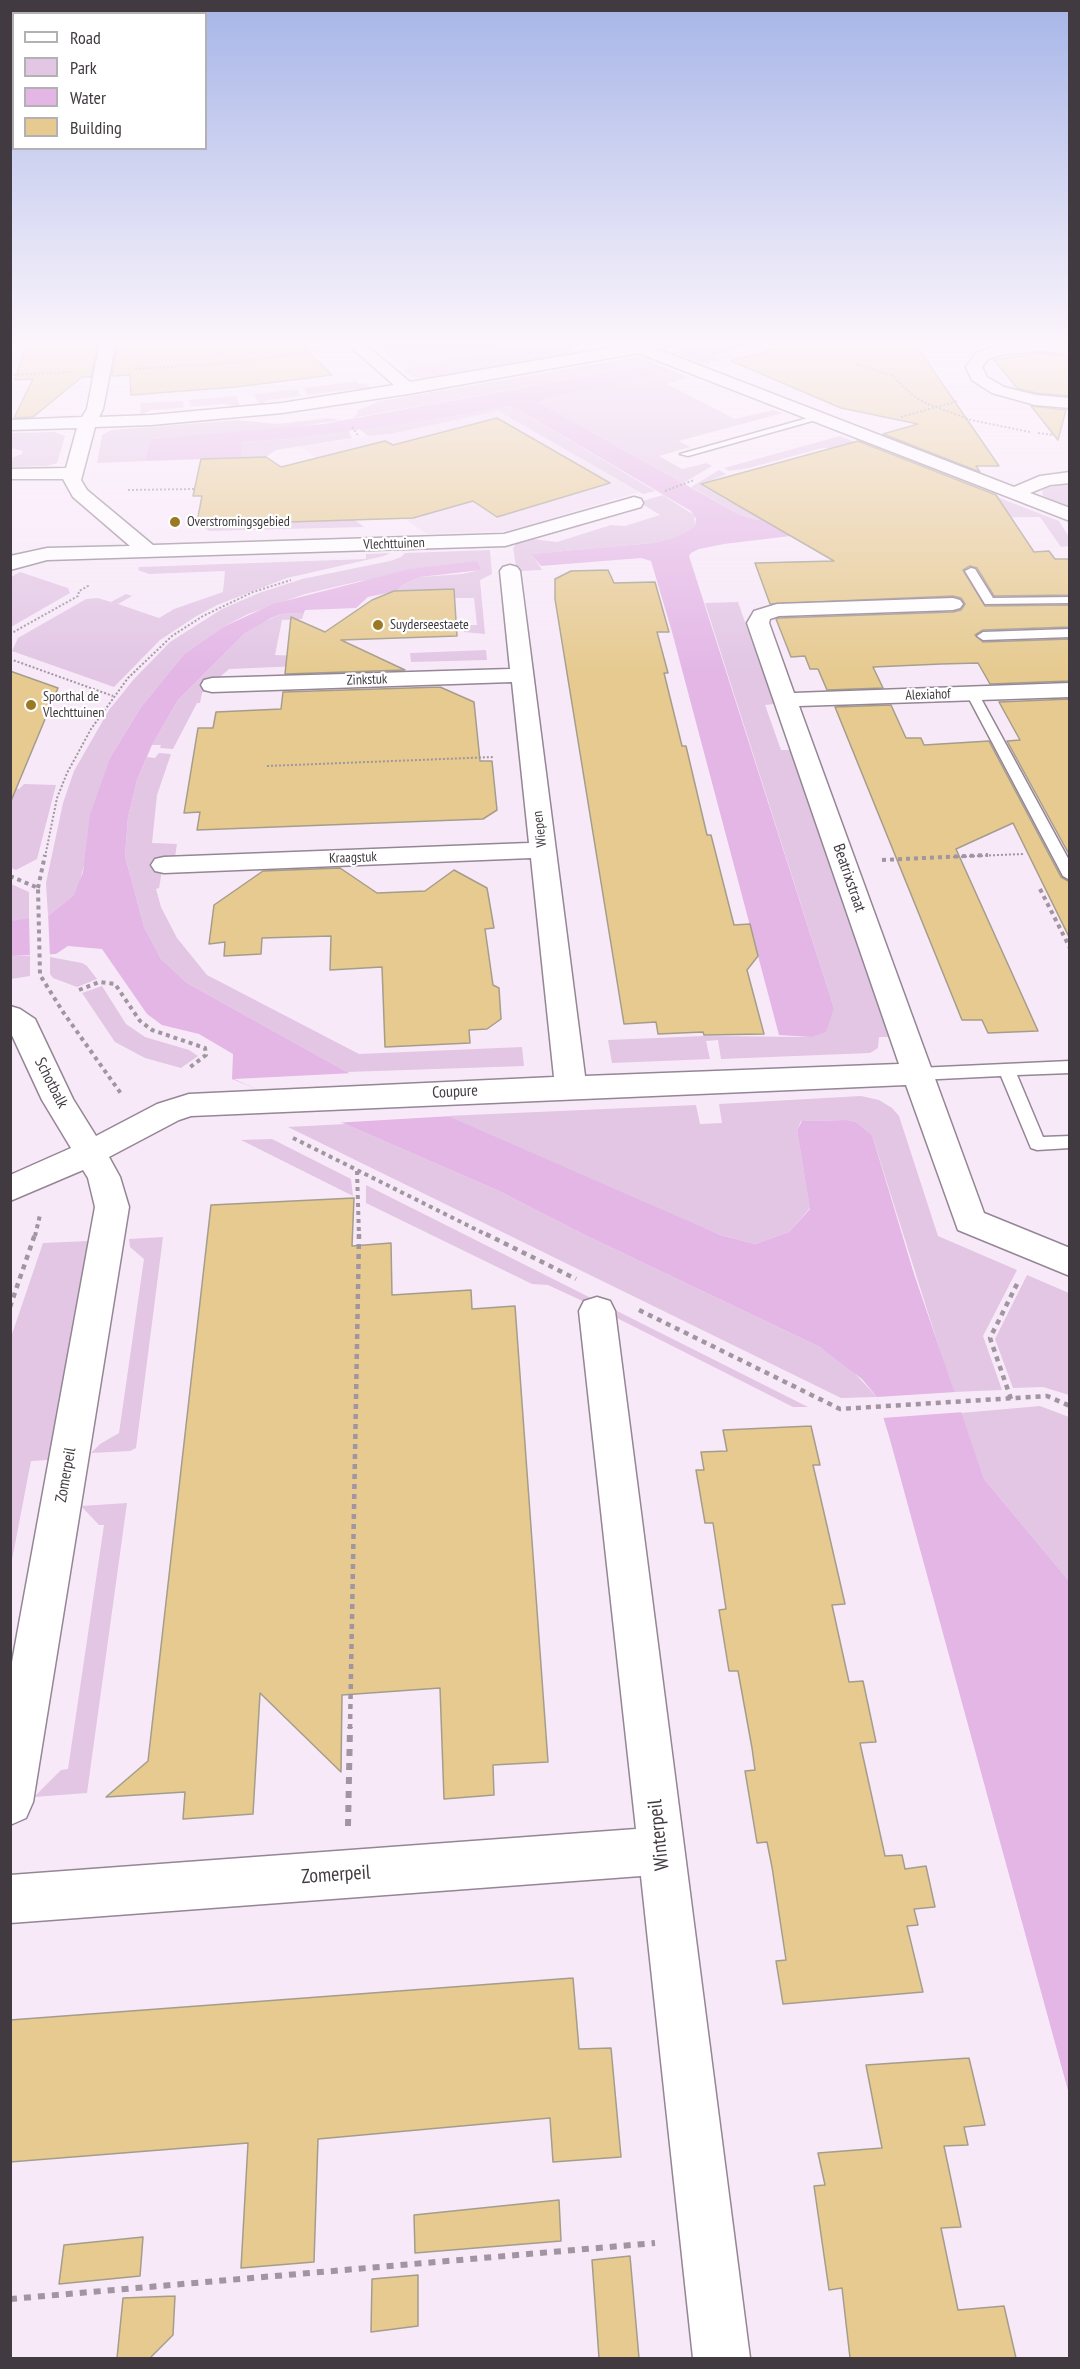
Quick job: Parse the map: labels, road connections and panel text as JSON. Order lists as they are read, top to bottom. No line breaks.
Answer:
{"streets":{"street":["Vlechttuinen","Zinkstuk","Alexiahof","Wiepen","Kraagstuk","Beatrixstraat","Schotbalk","Coupure","Zomerpeil","Winterpeil"]},"crossings":[["Zinkstuk","Wiepen"],["Alexiahof","Beatrixstraat"],["Wiepen","Kraagstuk"],["Wiepen","Coupure"],["Beatrixstraat","Coupure"],["Schotbalk","Coupure"],["Schotbalk","Zomerpeil"],["Coupure","Zomerpeil"],["Zomerpeil","Winterpeil"]],"places":["Overstromingsgebied","Suyderseestaete","Sporthal de Vlechttuinen"],"legend":["Road","Park","Water","Building"]}
